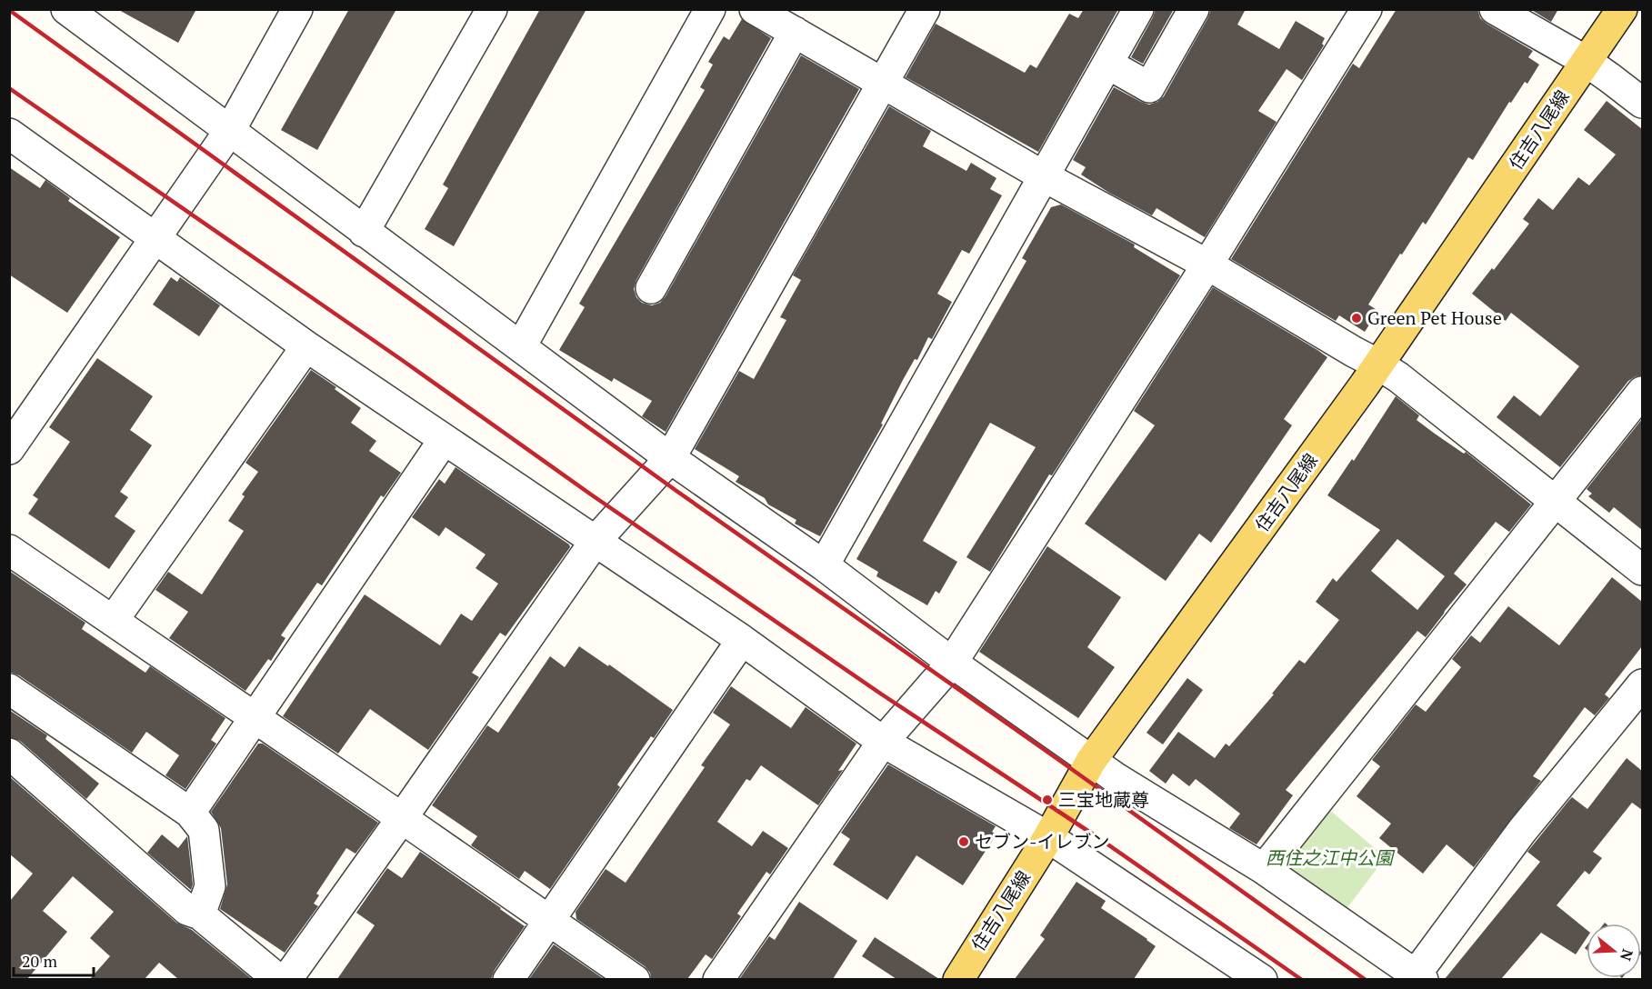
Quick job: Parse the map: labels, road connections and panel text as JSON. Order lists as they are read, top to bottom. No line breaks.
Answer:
{"streets":{"main road":["住吉八尾線"]},"parks":["西住之江中公園"],"places":["Green Pet House","三宝地蔵尊","セブン-イレブン"],"scale_bar":"20 m","north":"right"}
